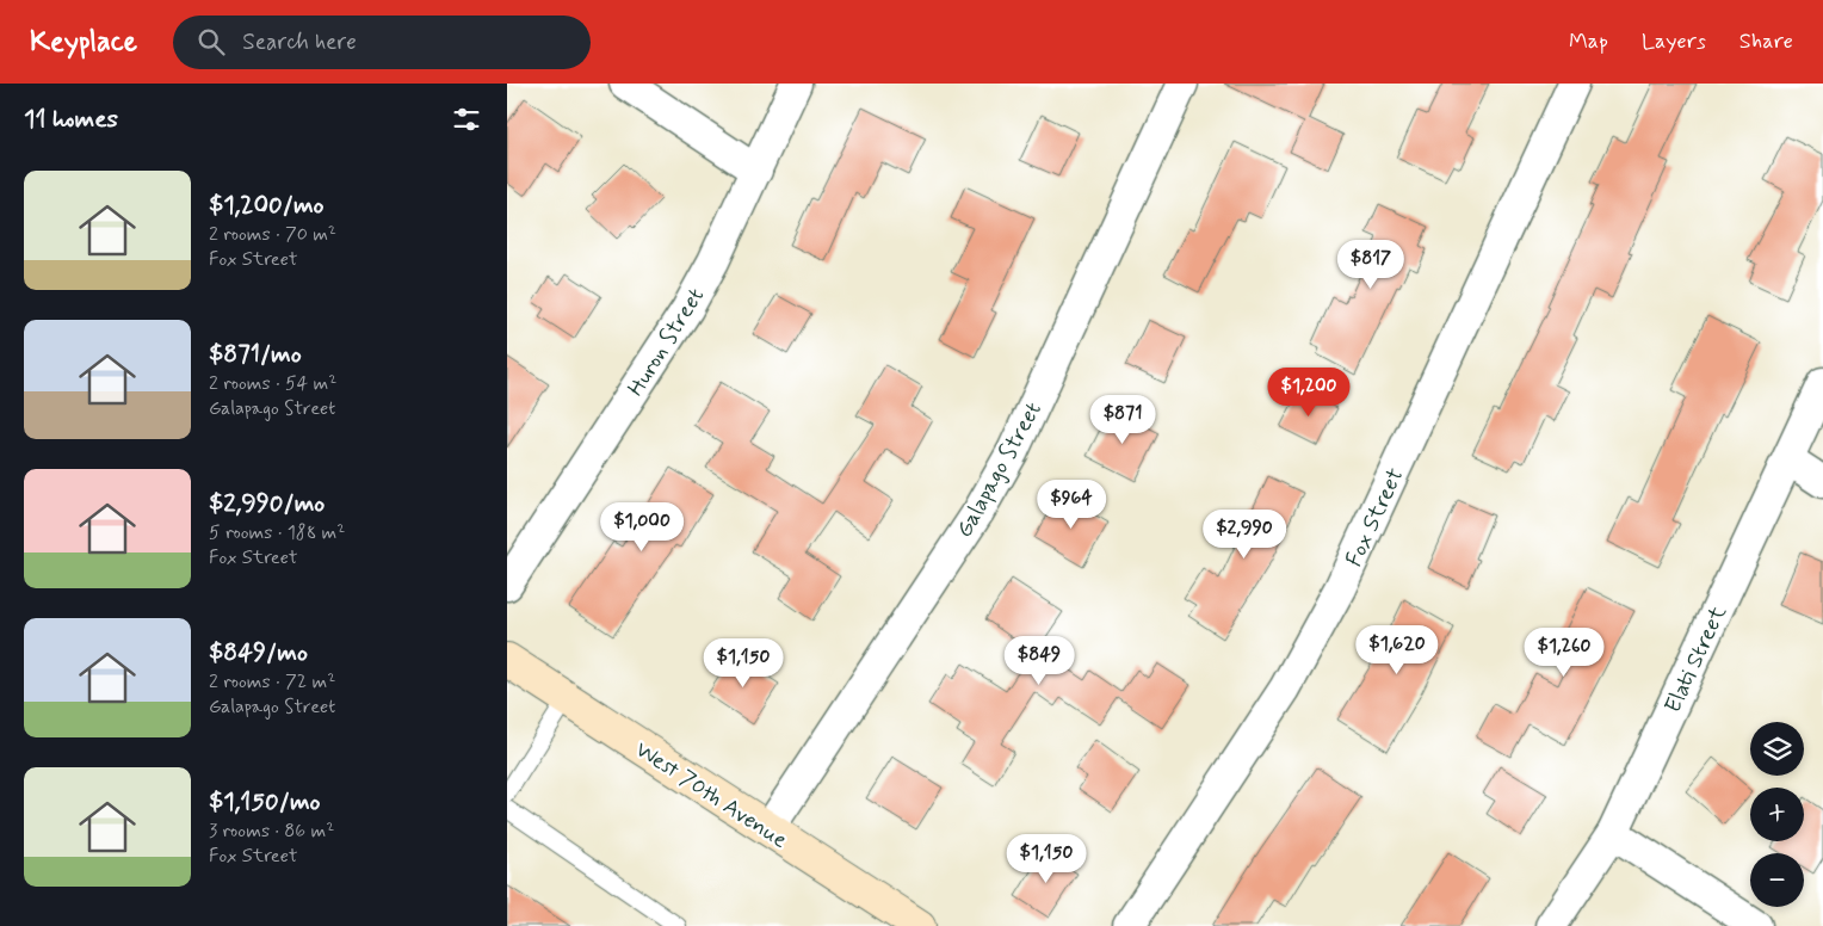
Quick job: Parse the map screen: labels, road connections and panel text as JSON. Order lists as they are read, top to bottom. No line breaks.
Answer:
{"streets":{"main road":["West 70th Avenue"],"street":["Huron Street","Galapago Street","Fox Street","Elati Street"]},"crossings":[["Galapago Street","West 70th Avenue"]],"page":{"header":"Keyplace","search":"Search here","nav":["Map","Layers","Share"],"heading":"11 homes","list":[{"name":"$1,200/mo","note":"2 rooms · 70 m² · Fox Street"},{"name":"$871/mo","note":"2 rooms · 54 m² · Galapago Street"},{"name":"$2,990/mo","note":"5 rooms · 188 m² · Fox Street"},{"name":"$849/mo","note":"2 rooms · 72 m² · Galapago Street"},{"name":"$1,150/mo","note":"3 rooms · 86 m² · Fox Street"}],"price":["$817","$1,200","$871","$964","$1,000","$2,990","$1,620","$1,260","$849","$1,150","$1,150"],"map_buttons":["+","−"]}}
